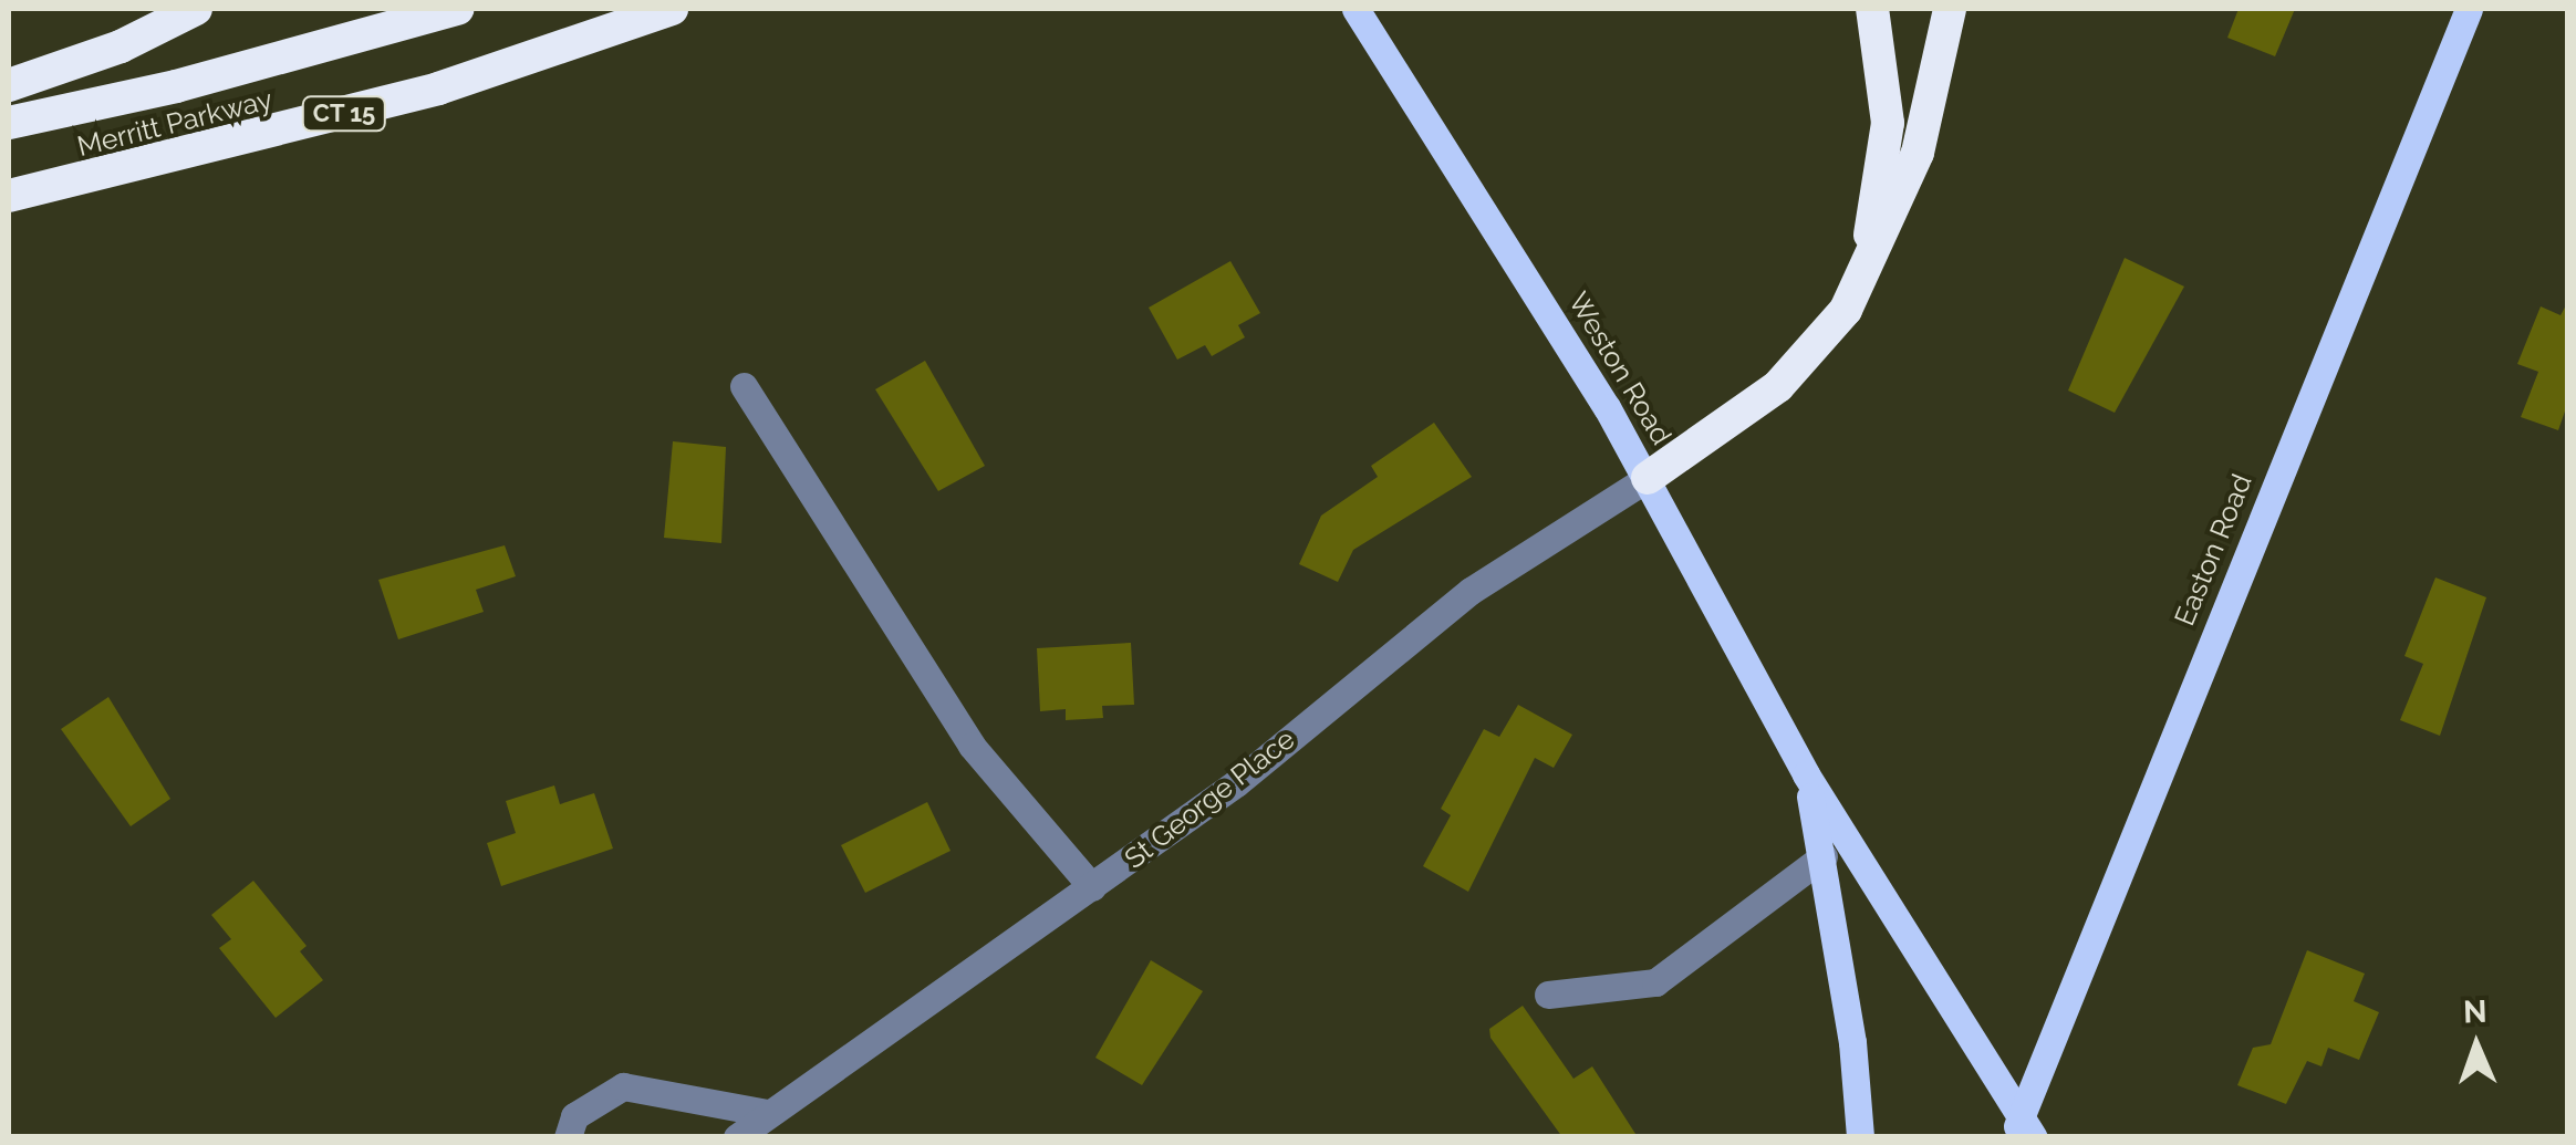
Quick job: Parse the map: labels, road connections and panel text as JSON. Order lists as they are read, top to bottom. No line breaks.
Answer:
{"streets":{"highway":["CT 15","Merritt Parkway"],"main road":["Weston Road","Easton Road"],"street":["St George Place"]},"crossings":[["Weston Road","Easton Road"],["Weston Road","St George Place"]],"north":"top"}
